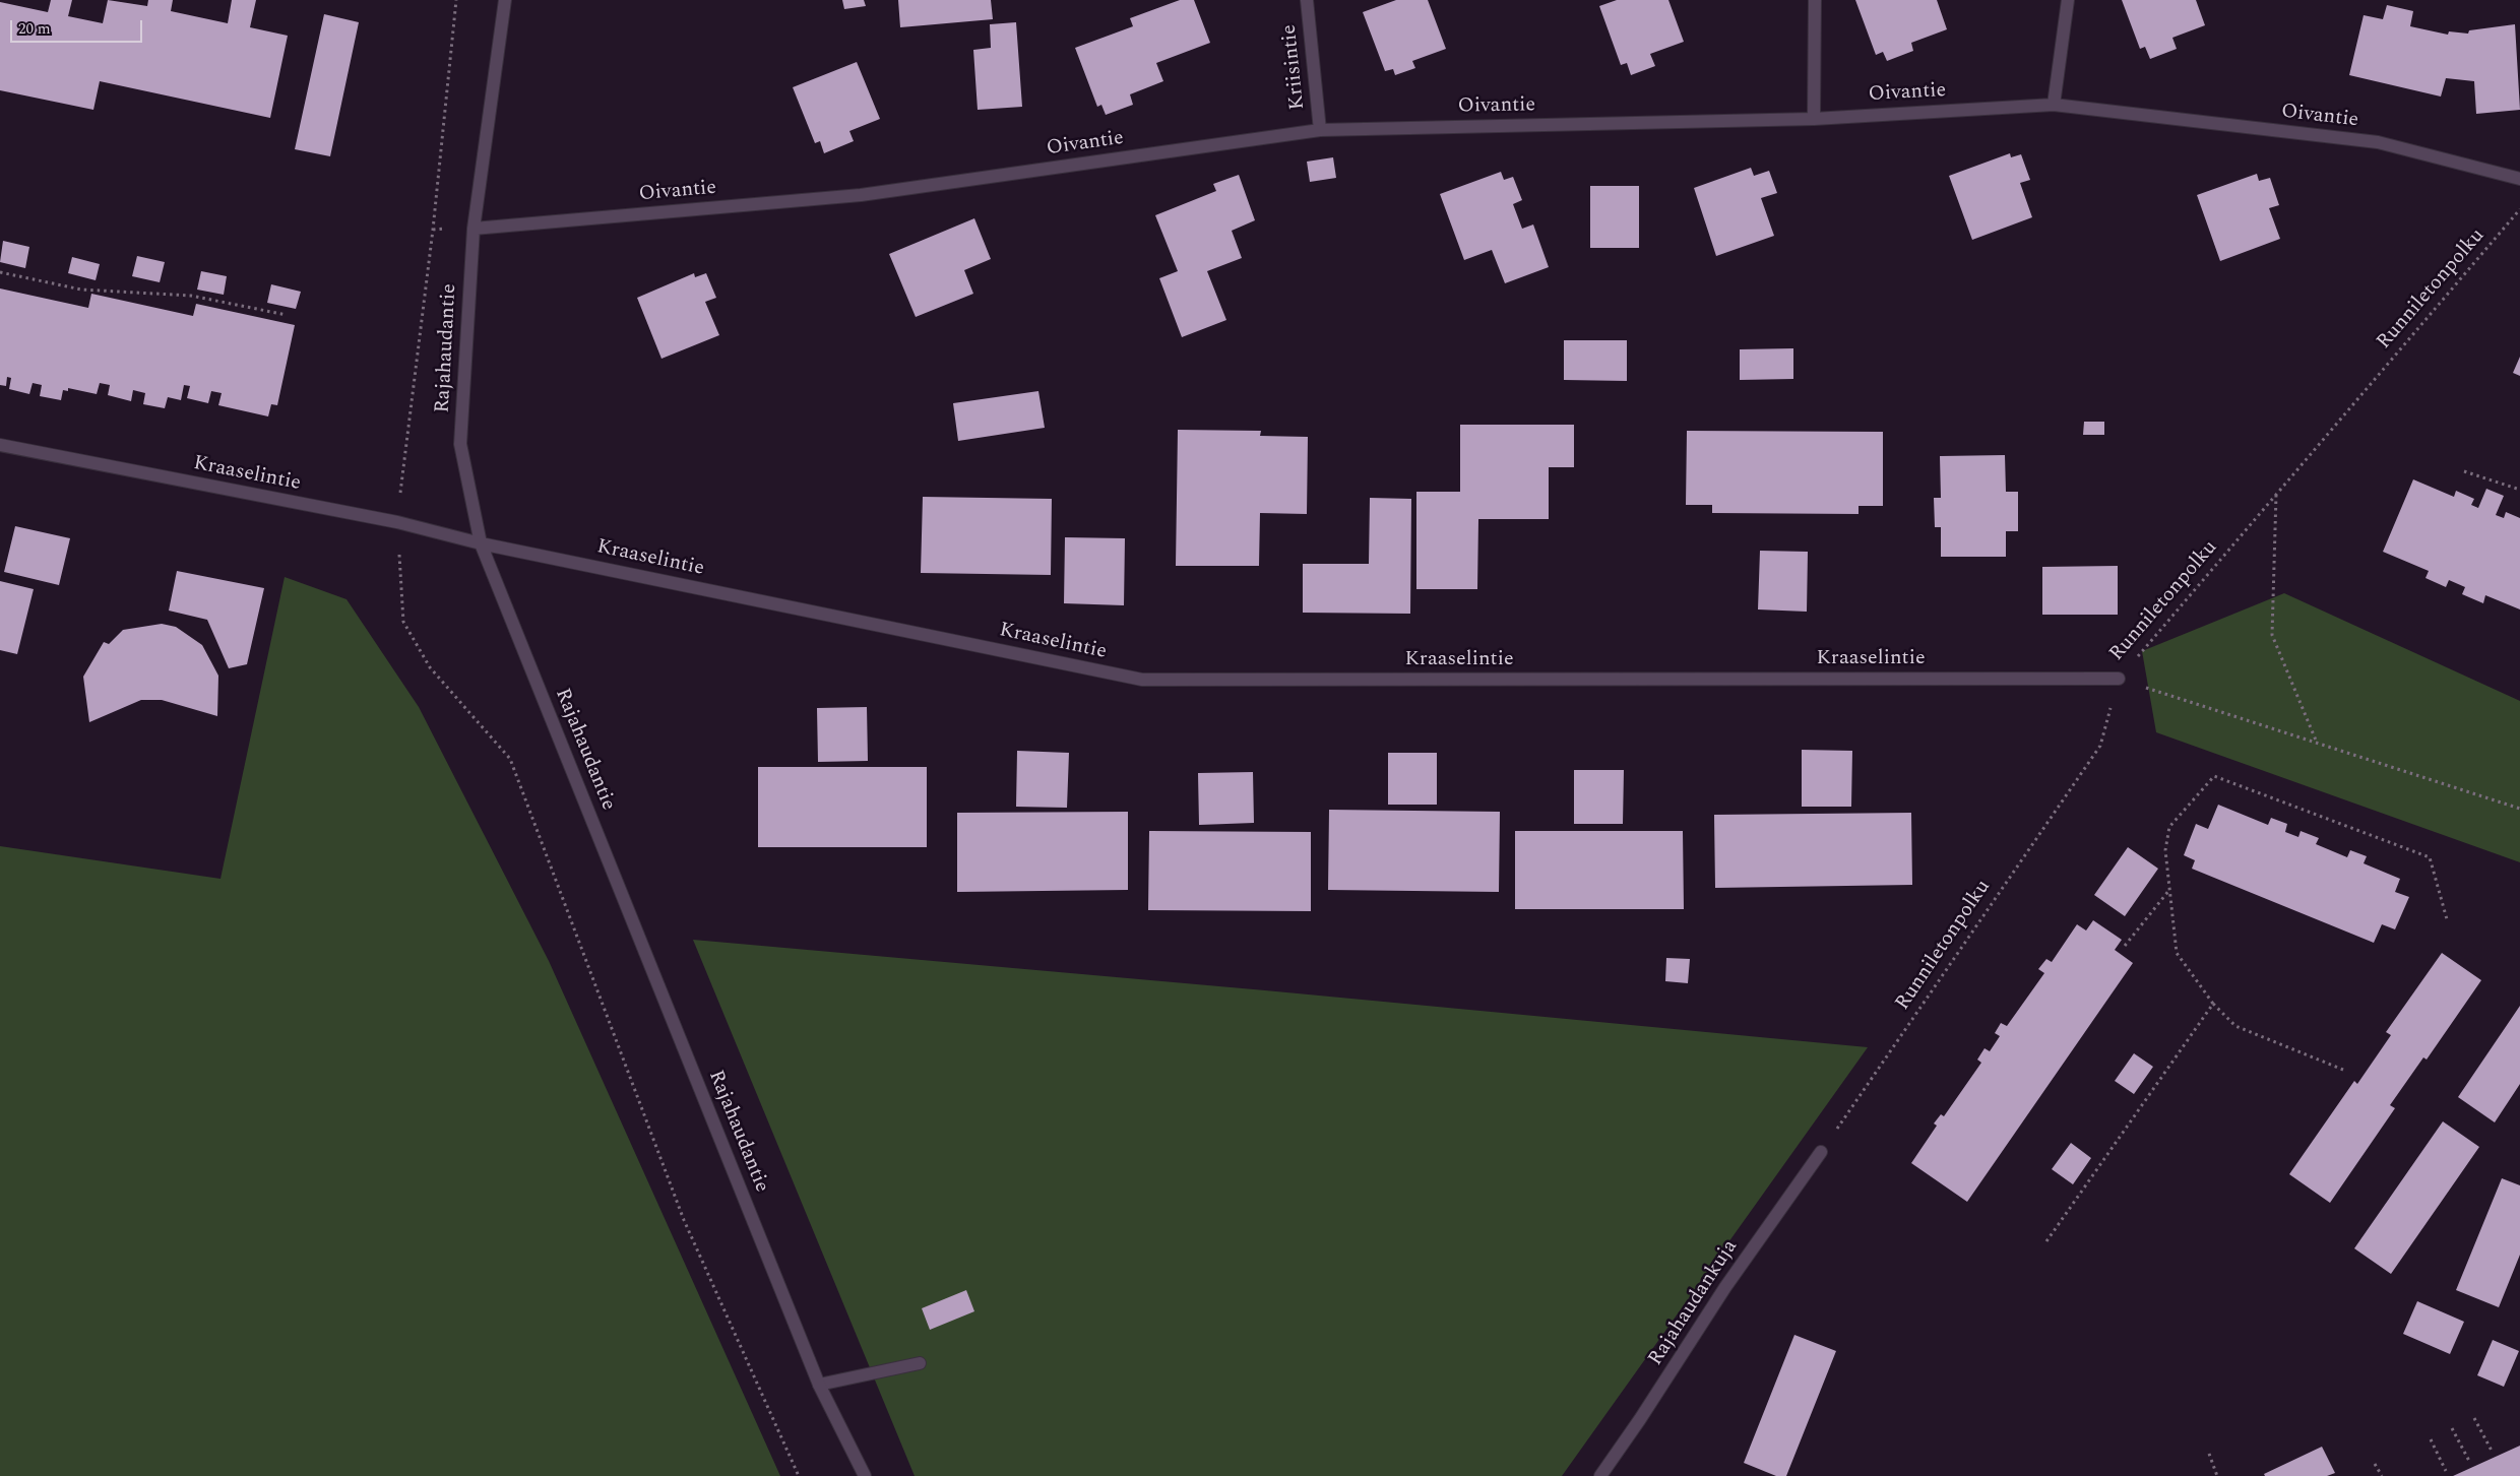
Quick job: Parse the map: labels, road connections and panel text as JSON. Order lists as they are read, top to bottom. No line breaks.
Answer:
{"streets":{"street":["Kriisintie","Oivantie","Rajahaudantie","Kraaselintie","Rajahaudankuja"],"path":["Runniletonpolku"]},"crossings":[["Kriisintie","Oivantie"],["Oivantie","Rajahaudantie"],["Runniletonpolku","Kraaselintie"],["Runniletonpolku","Rajahaudankuja"],["Rajahaudantie","Kraaselintie"]],"scale_bar":"20 m"}
